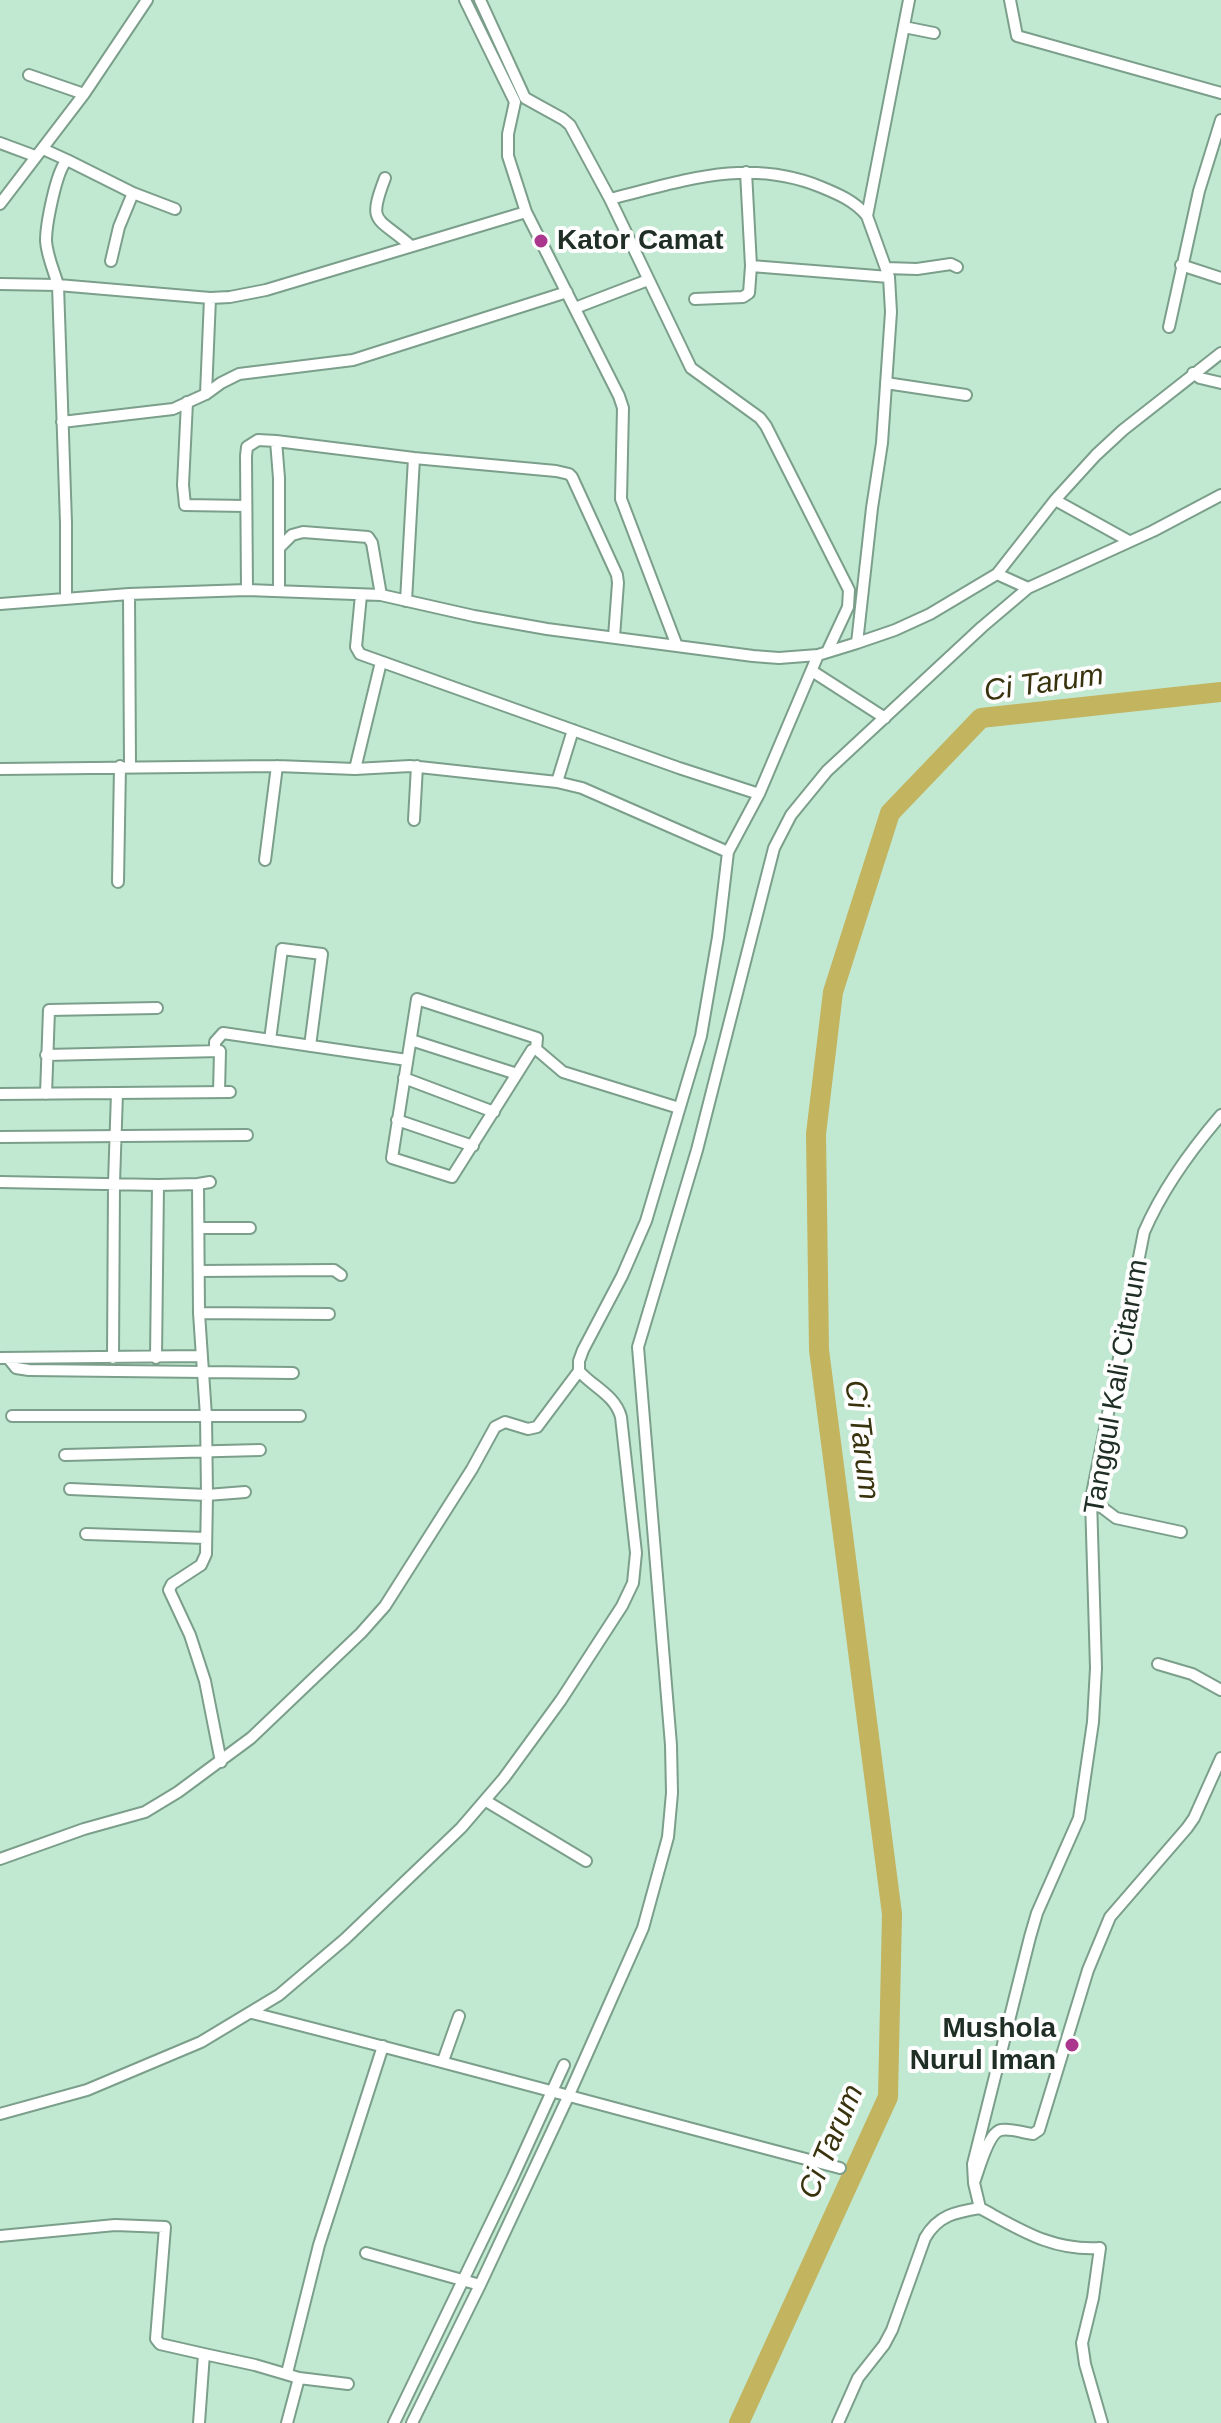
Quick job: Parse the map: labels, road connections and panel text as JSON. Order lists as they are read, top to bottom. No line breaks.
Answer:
{"streets":{"street":["Tanggul Kali Citarum"]},"water":["Ci Tarum"],"places":["Kator Camat","Mushola Nurul Iman"]}
